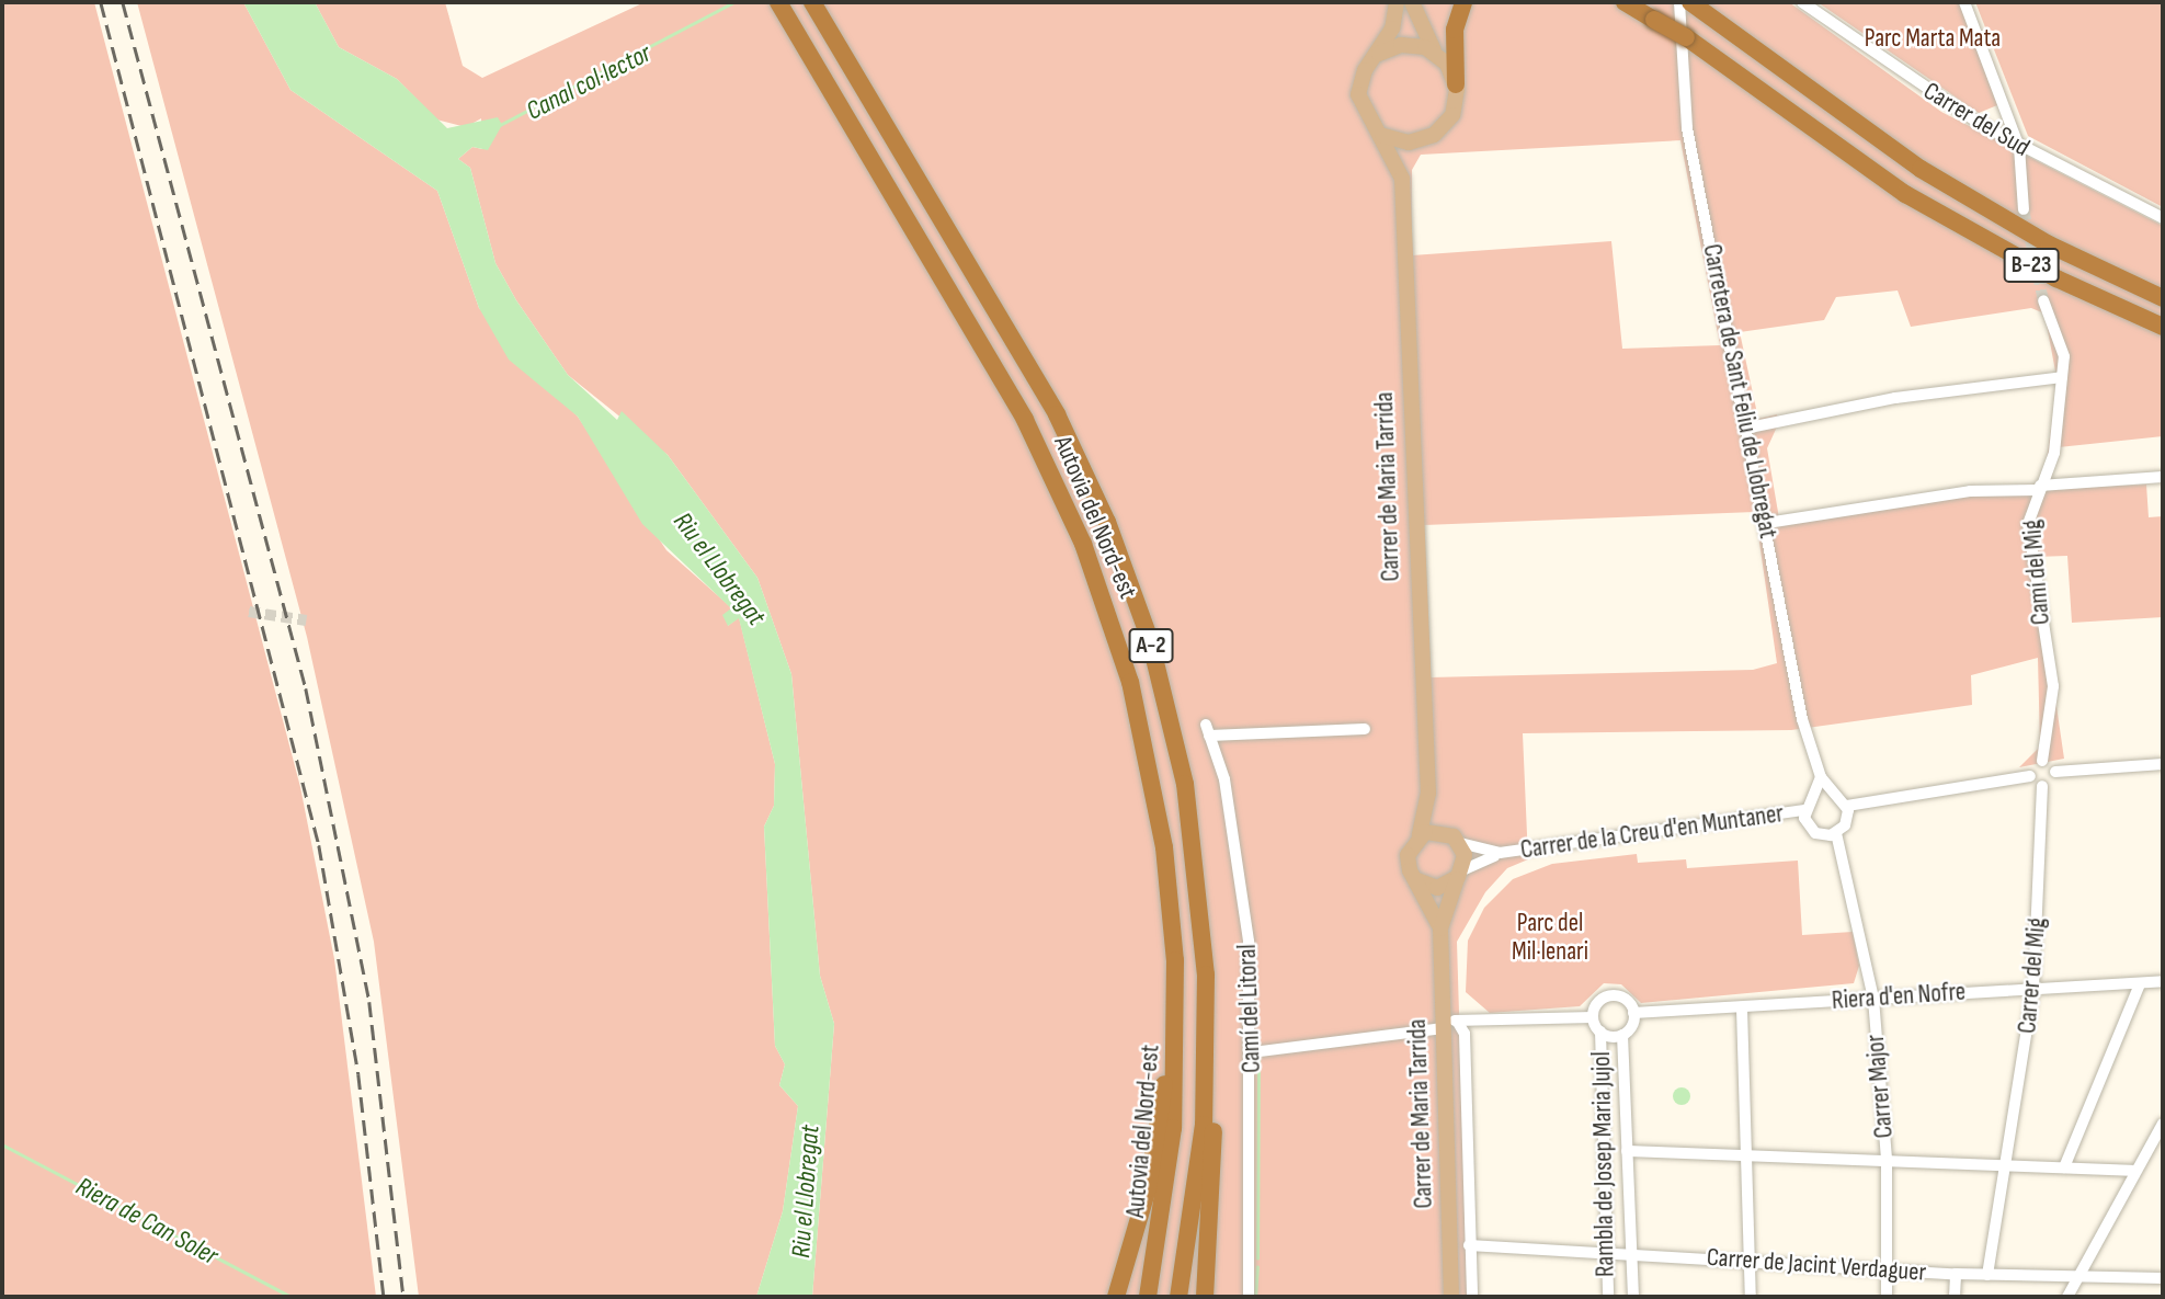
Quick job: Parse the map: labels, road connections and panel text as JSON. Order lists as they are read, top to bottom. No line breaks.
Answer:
{"streets":{"highway":["B-23","Autovia del Nord-est","A-2"],"main road":["Carrer de Maria Tarrida"],"street":["Carrer del Sud","Carretera de Sant Feliu de Llobregat","Camí del Mig","Carrer de la Creu d'en Muntaner","Carrer del Mig","Riera d'en Nofre","Camí del Litoral","Carrer Major","Rambla de Josep Maria Jujol","Carrer de Jacint Verdaguer"]},"crossings":[["Carretera de Sant Feliu de Llobregat","Carrer de la Creu d'en Muntaner"],["Carretera de Sant Feliu de Llobregat","Carrer Major"],["Carrer de Maria Tarrida","Carrer de la Creu d'en Muntaner"],["Carrer de Maria Tarrida","Carrer de Jacint Verdaguer"],["Carrer de la Creu d'en Muntaner","Carrer Major"],["Carrer del Mig","Riera d'en Nofre"],["Riera d'en Nofre","Carrer Major"],["Riera d'en Nofre","Rambla de Josep Maria Jujol"],["Carrer Major","Carrer de Jacint Verdaguer"],["Rambla de Josep Maria Jujol","Carrer de Jacint Verdaguer"]],"water":["Canal col·lector","Riu el Llobregat","Riera de Can Soler"],"parks":["Parc Marta Mata","Parc del Mil·lenari"]}
